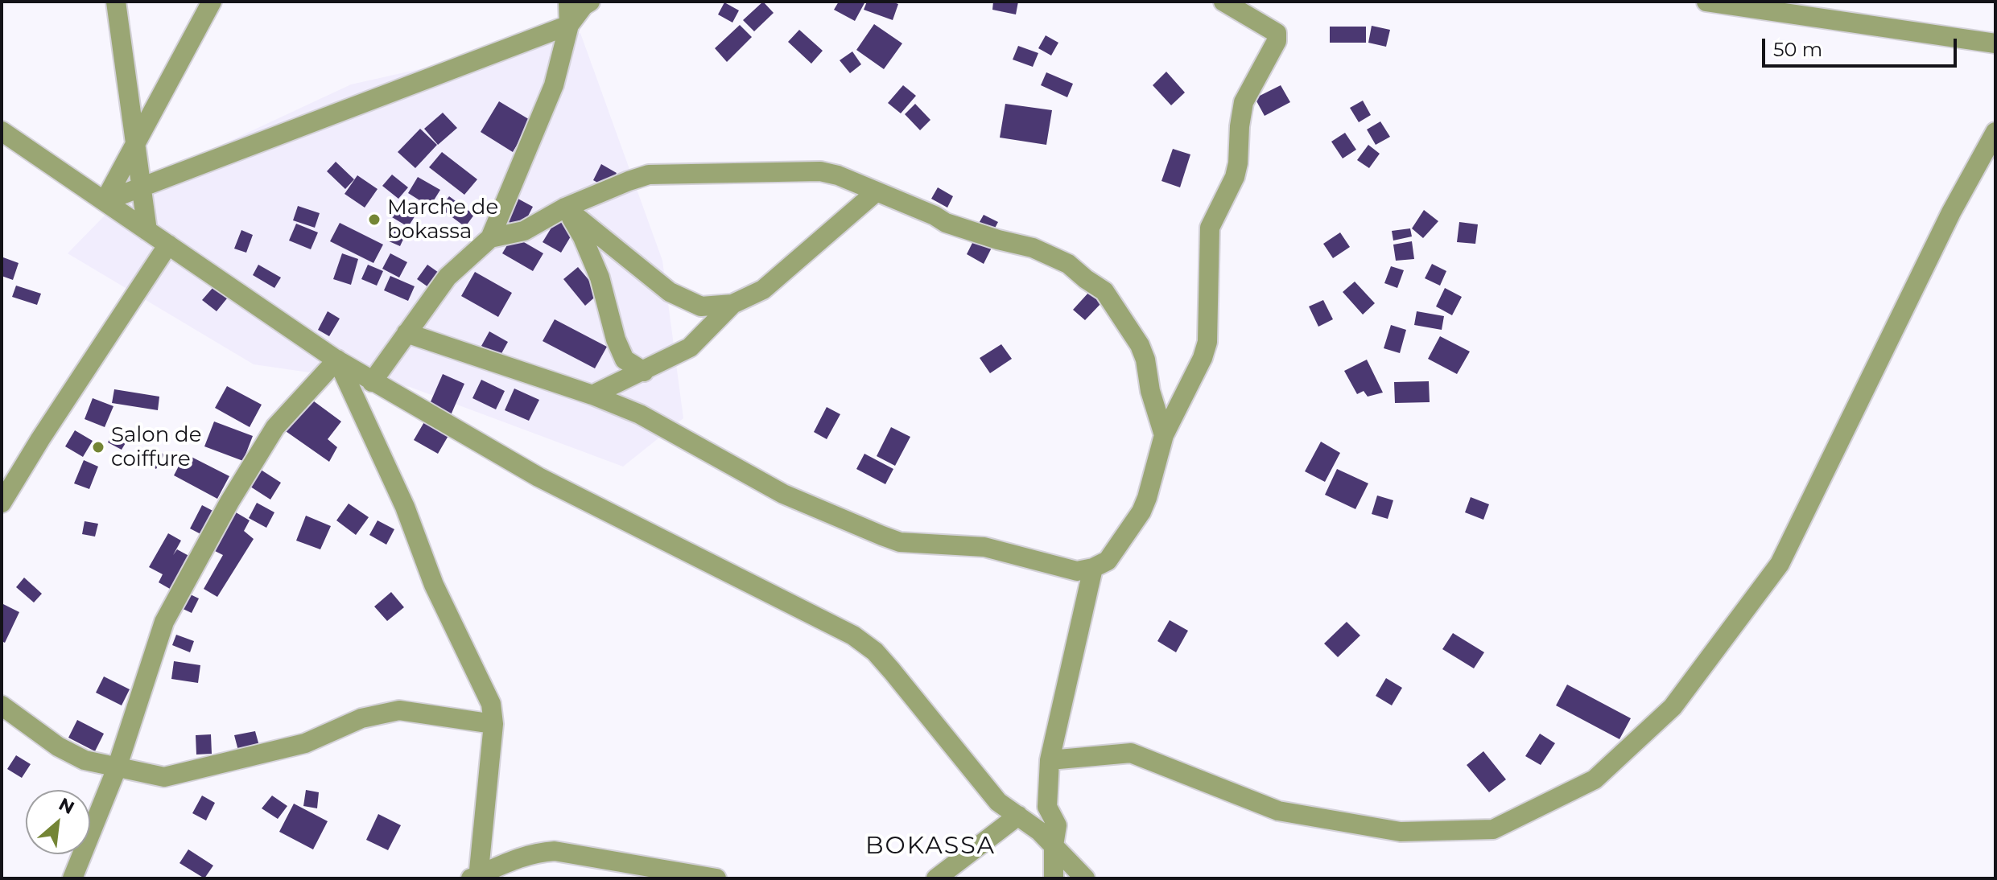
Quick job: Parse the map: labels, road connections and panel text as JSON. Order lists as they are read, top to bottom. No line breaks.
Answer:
{"districts":["BOKASSA"],"places":["Marche de bokassa","Salon de coiffure"],"scale_bar":"50 m","north":"top right"}
